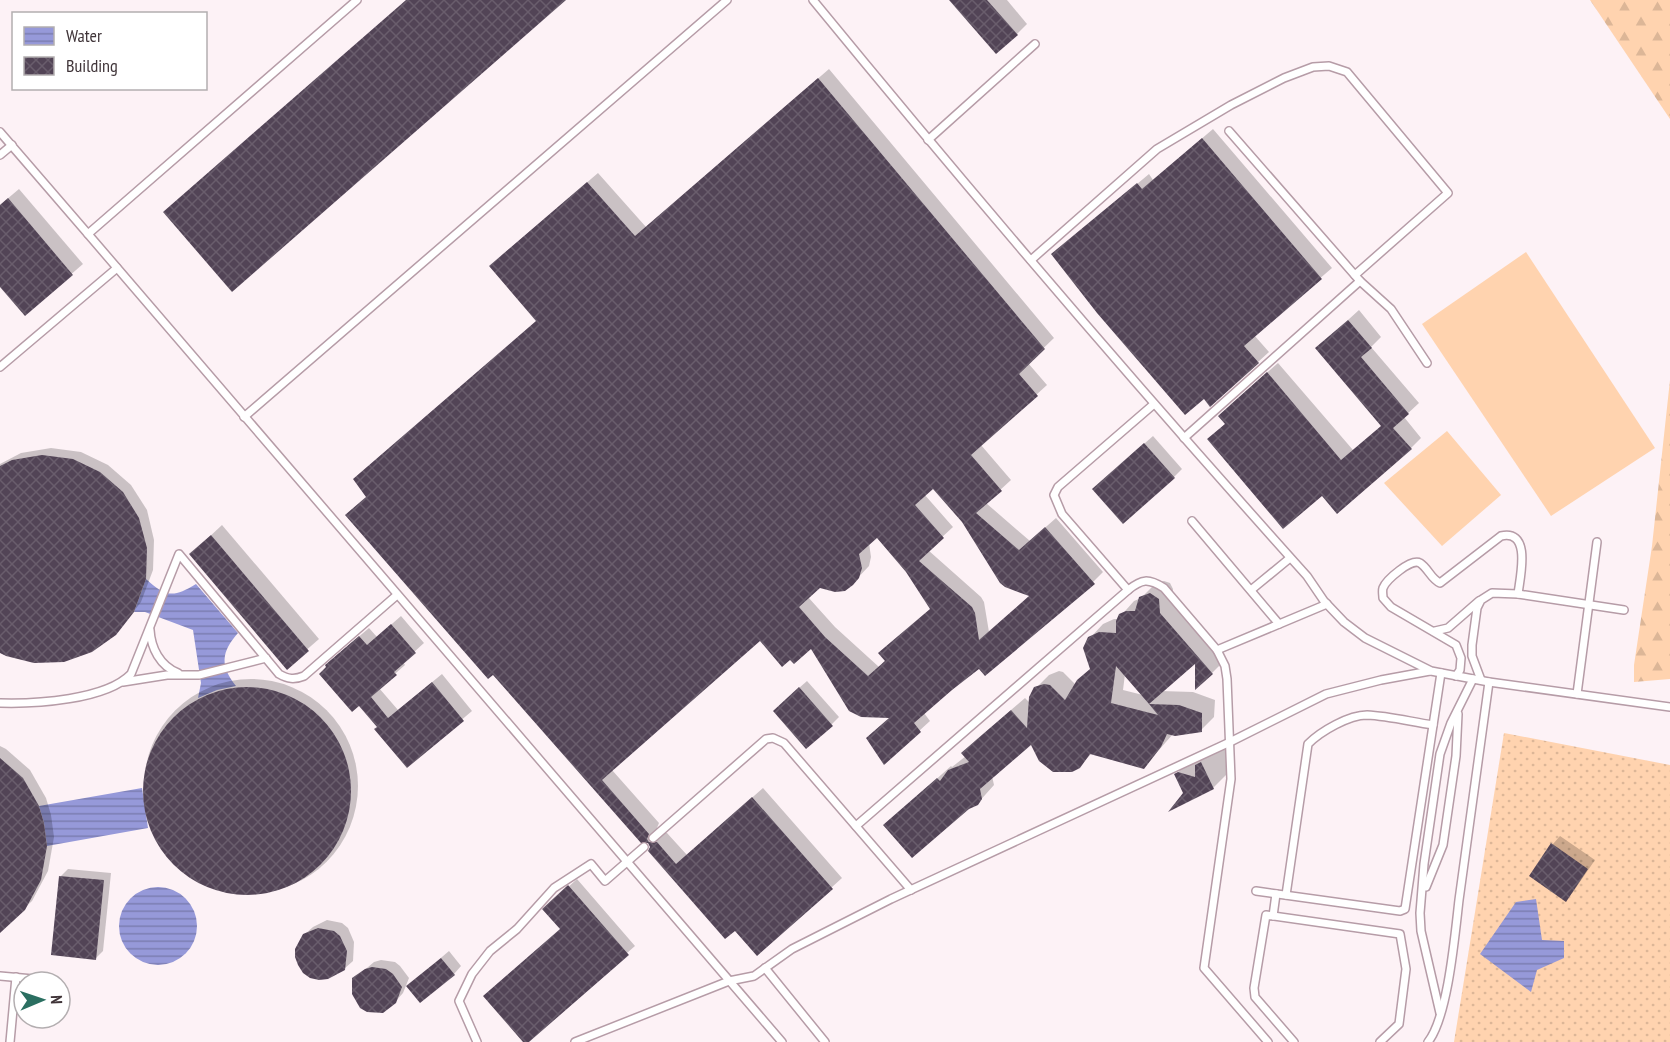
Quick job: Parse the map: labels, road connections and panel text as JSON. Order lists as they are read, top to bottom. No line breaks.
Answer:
{"legend":["Water","Building"],"north":"right"}
